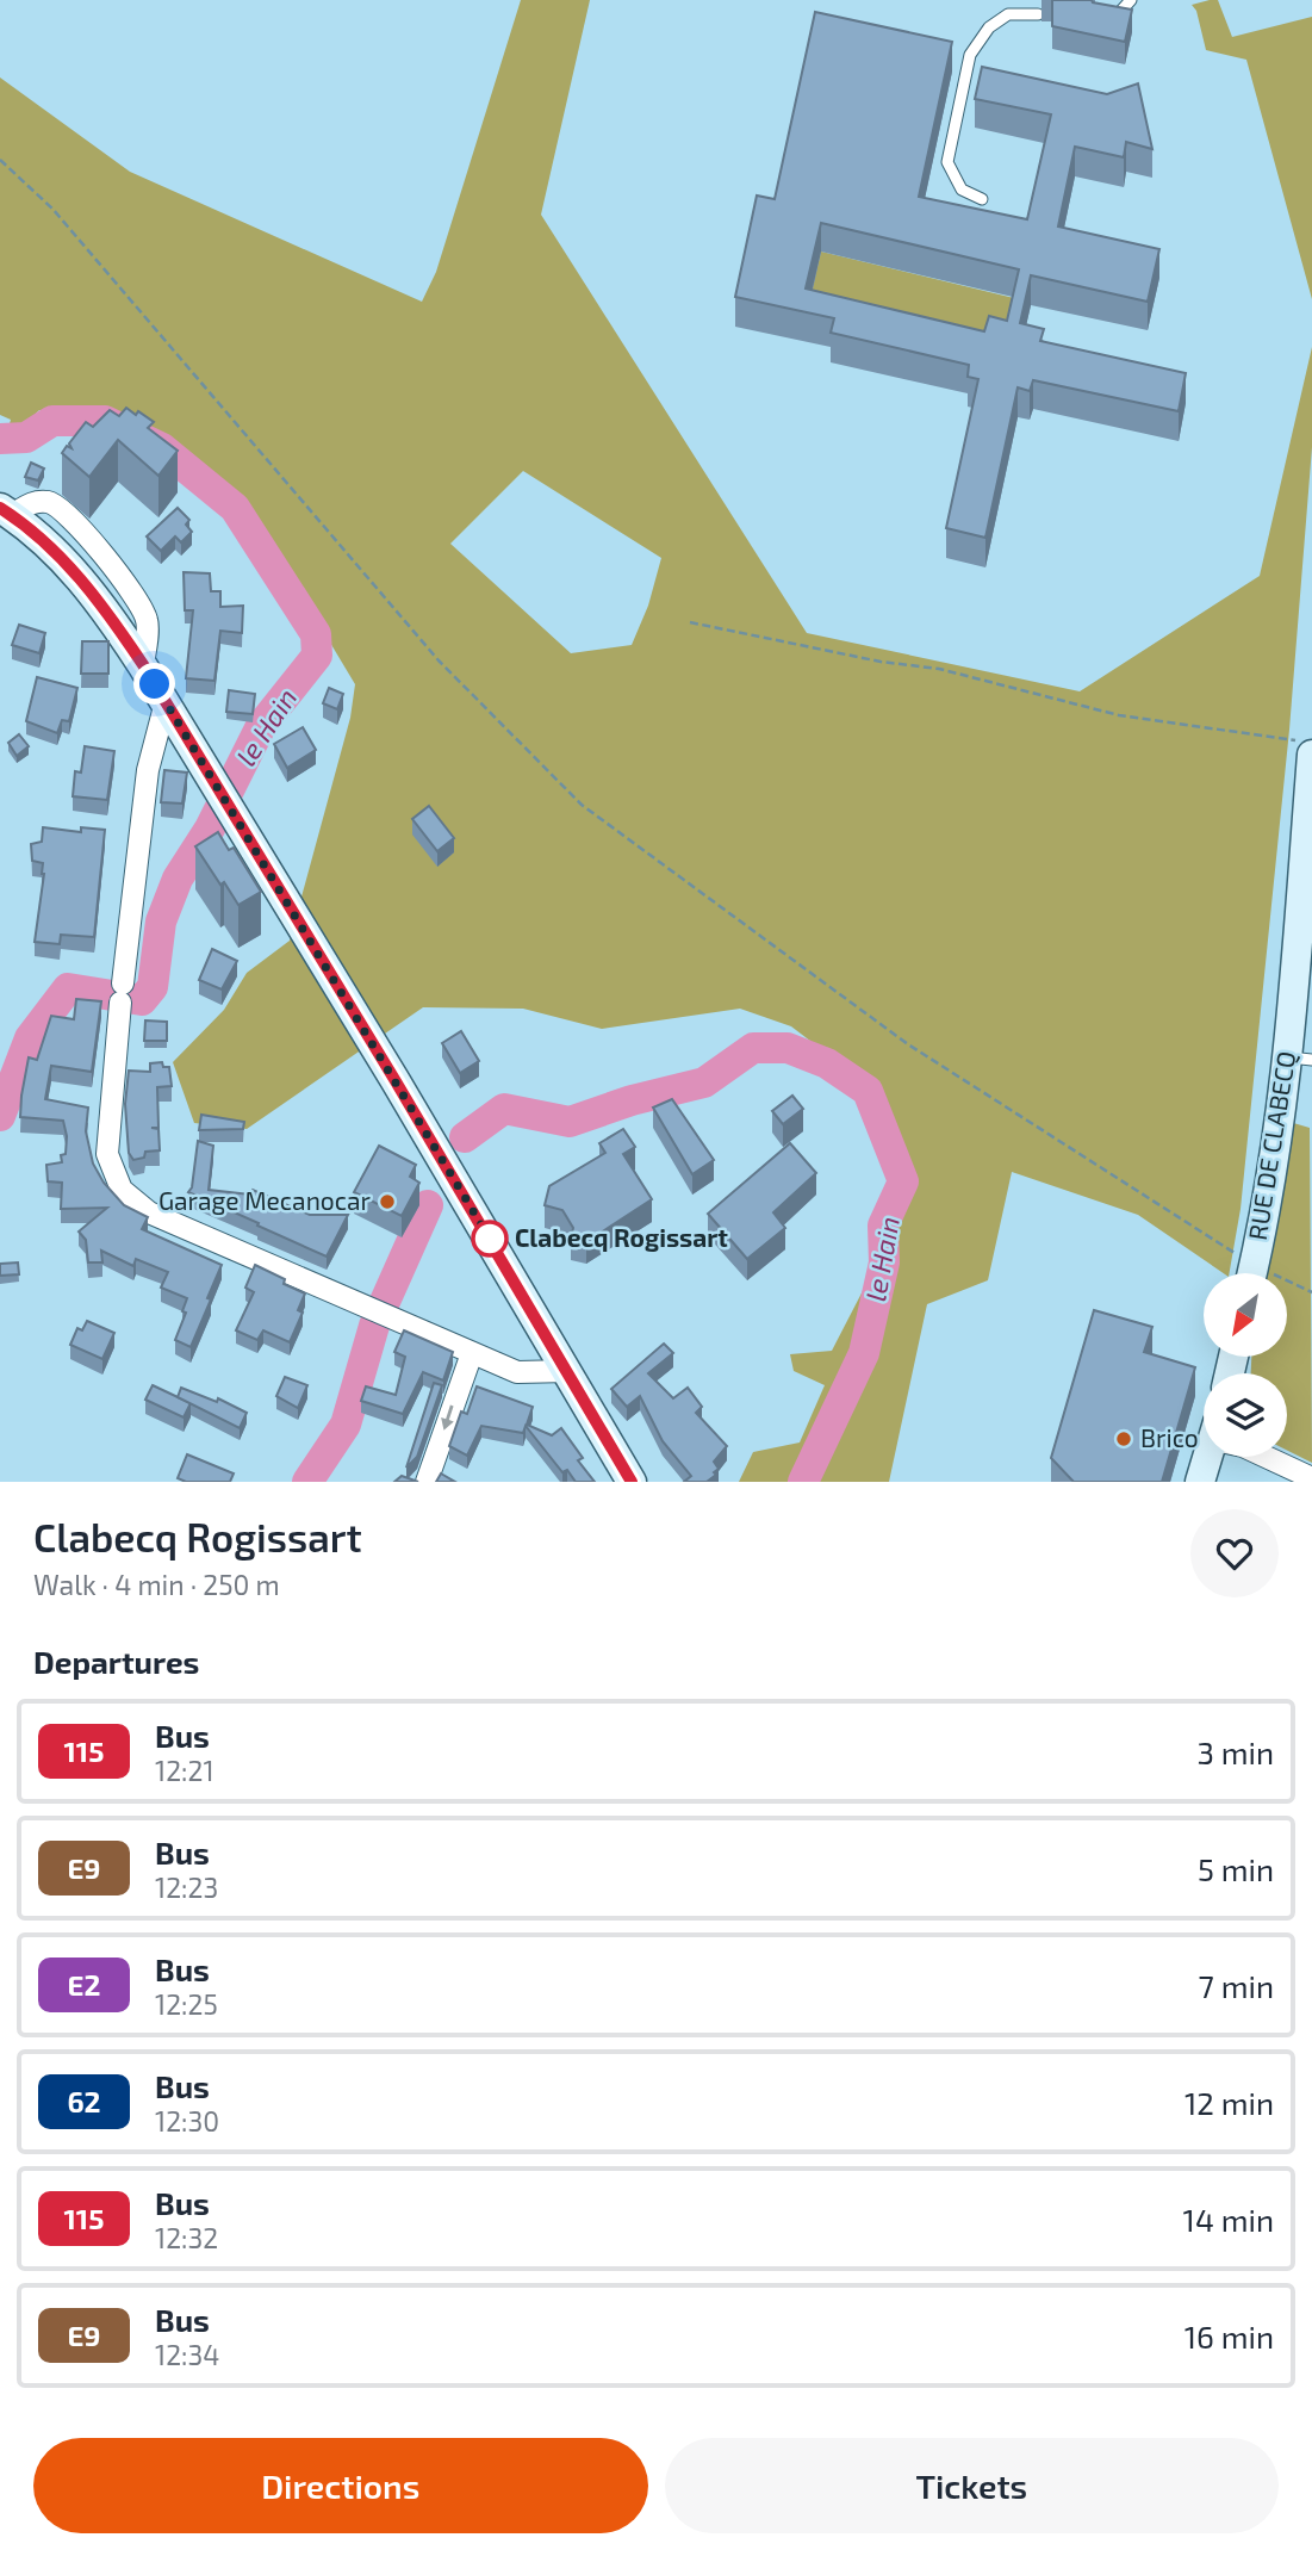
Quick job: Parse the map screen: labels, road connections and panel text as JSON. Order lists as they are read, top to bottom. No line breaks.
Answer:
{"streets":{"main road":["RUE DE CLABECQ"]},"water":["le Hain"],"places":["Garage Mecanocar","Clabecq Rogissart","Brico"],"lines":["bus line 115"],"north":"bottom left","page":{"heading":[["Clabecq Rogissart","Walk · 4 min · 250 m"],"Departures"],"list":[{"mark":"115","name":"Bus","note":"12:21","value":"3 min"},{"mark":"E9","name":"Bus","note":"12:23","value":"5 min"},{"mark":"E2","name":"Bus","note":"12:25","value":"7 min"},{"mark":"62","name":"Bus","note":"12:30","value":"12 min"},{"mark":"115","name":"Bus","note":"12:32","value":"14 min"},{"mark":"E9","name":"Bus","note":"12:34","value":"16 min"}],"buttons":["Directions","Tickets"]}}
